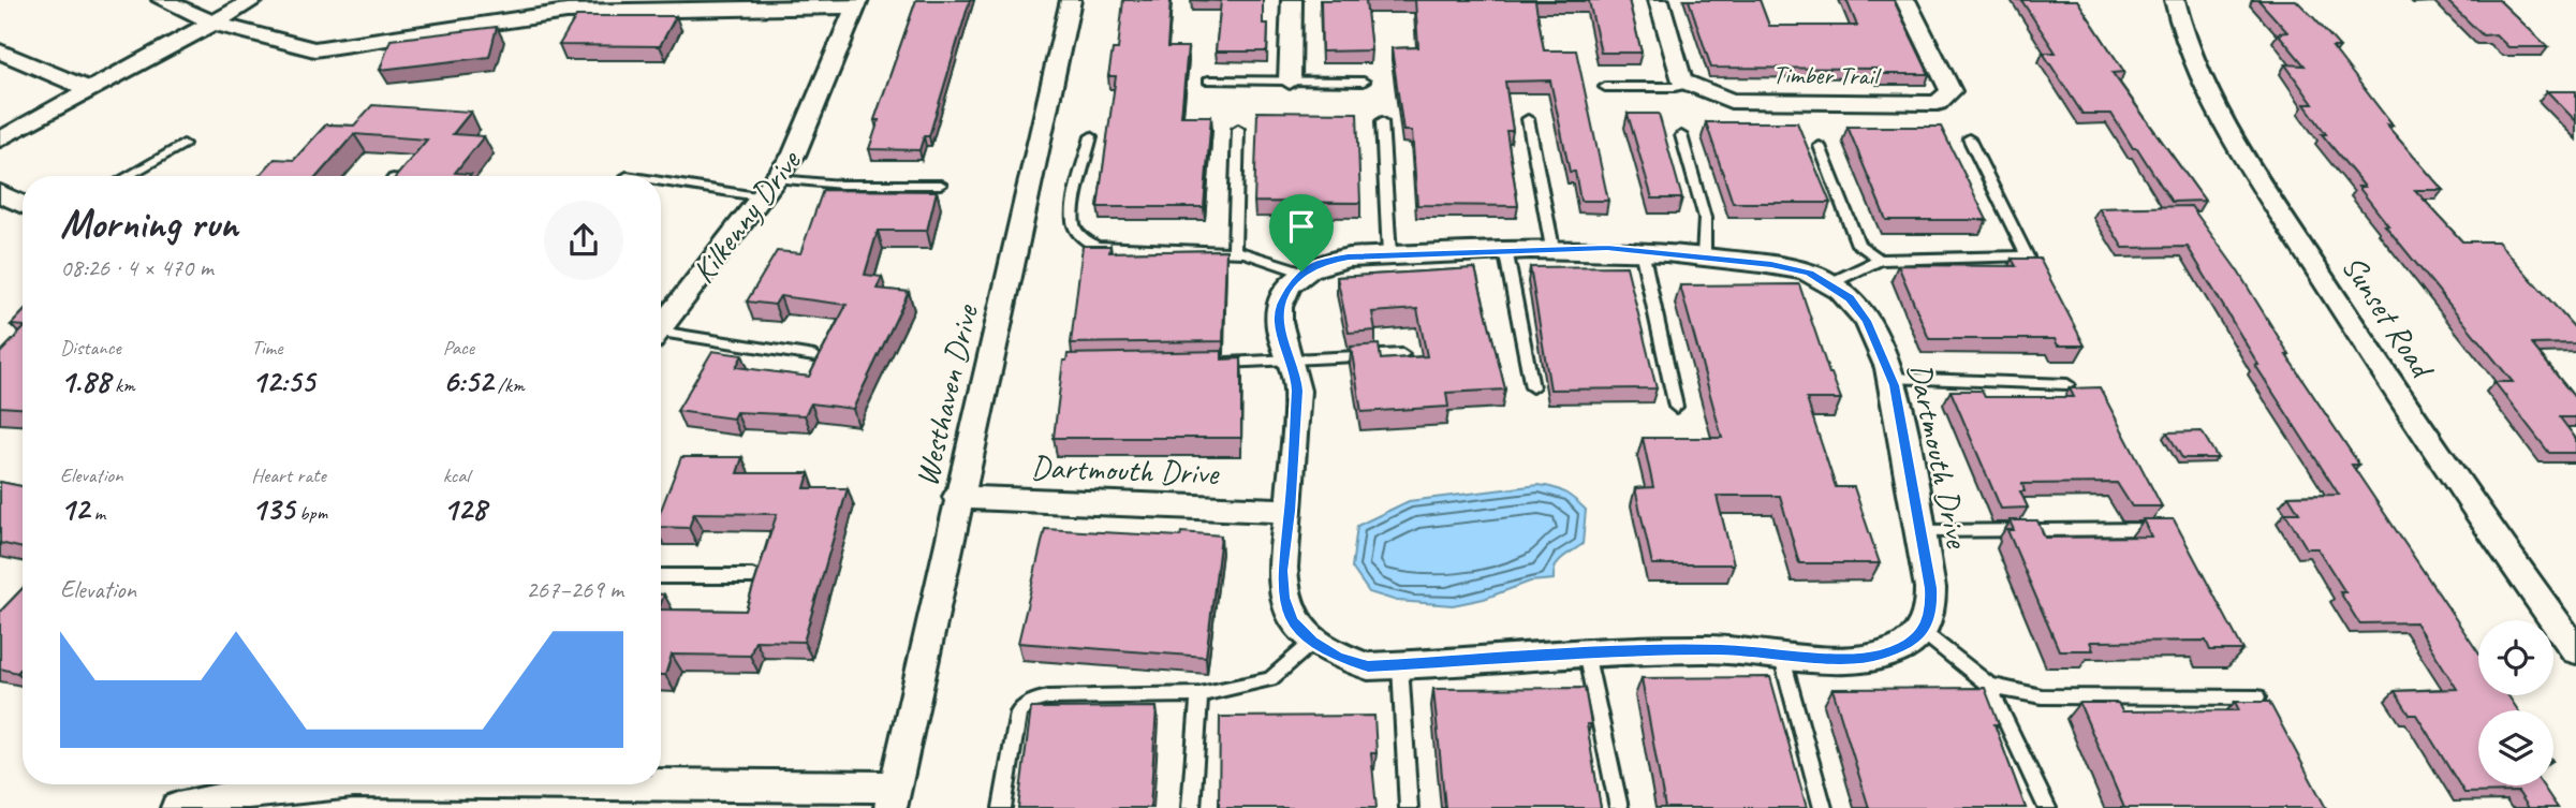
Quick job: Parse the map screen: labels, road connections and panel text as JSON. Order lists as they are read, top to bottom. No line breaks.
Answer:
{"streets":{"street":["Timber Trail","Kilkenny Drive","Sunset Road","Westhaven Drive","Dartmouth Drive"]},"crossings":[["Westhaven Drive","Dartmouth Drive"]],"page":{"heading":["Morning run","08:26 · 4 × 470 m"],"stats":[["Distance","1.88 km"],["Time","12:55"],["Pace","6:52 /km"],["Elevation","12 m"],["Heart rate","135 bpm"],["kcal","128"]],"chart":["Elevation","267–269 m"]}}
